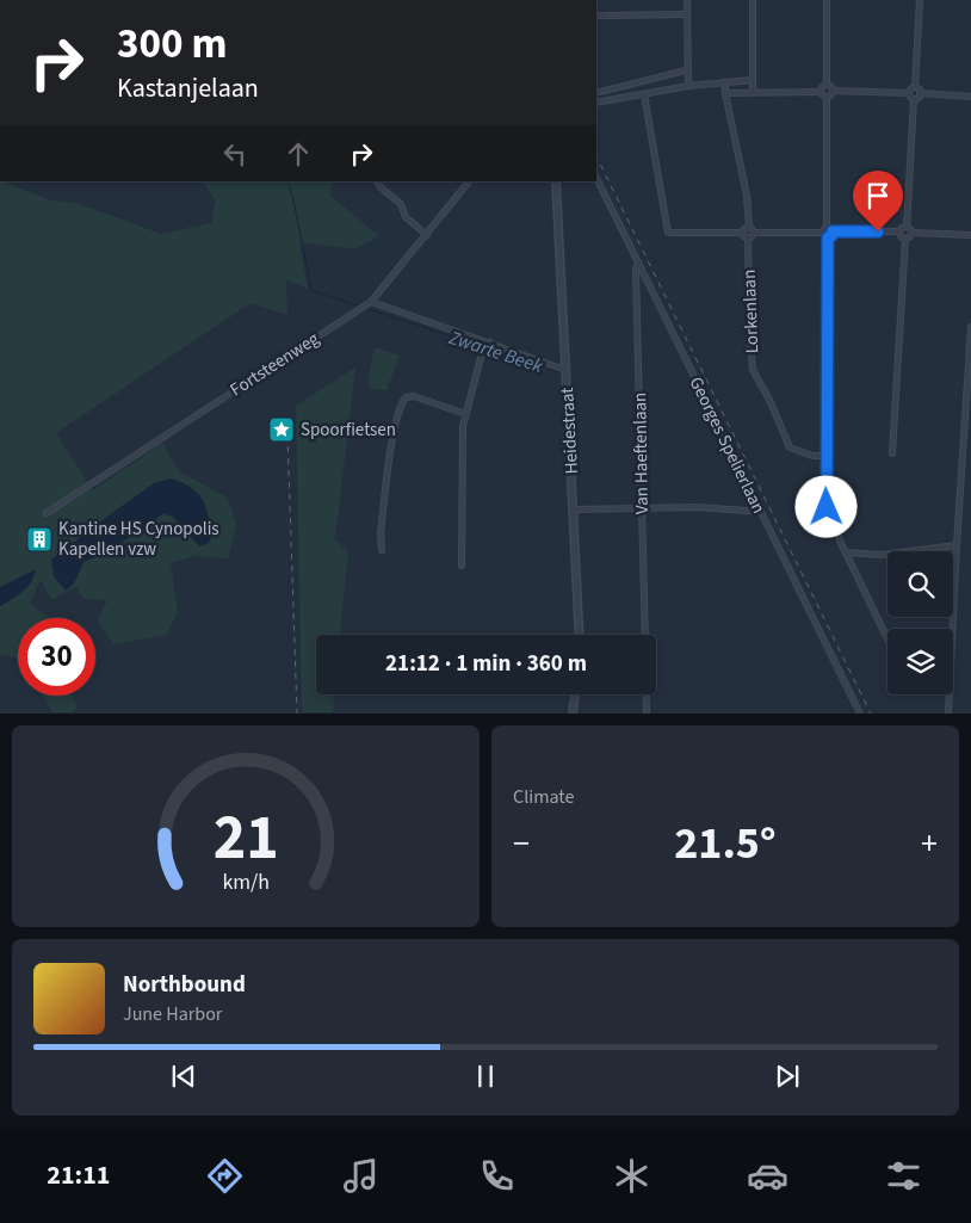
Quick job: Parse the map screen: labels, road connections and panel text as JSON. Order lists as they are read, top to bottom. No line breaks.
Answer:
{"streets":{"street":["Lorkenlaan","Fortsteenweg","Heidestraat","Georges Spelierlaan","Van Haeftenlaan"]},"crossings":[["Georges Spelierlaan","Van Haeftenlaan"]],"water":["Zwarte Beek"],"places":{"place":["Spoorfietsen"],"building":["Kantine HS Cynopolis Kapellen vzw"]},"page":{"turn":["300 m","Kastanjelaan"],"limit":"30","trip":"21:12 · 1 min · 360 m","tile":"Climate","heat":["−","21.5°","+"],"song":["Northbound","June Harbor"],"tabs":"21:11","gauge":["21","km/h"]}}
